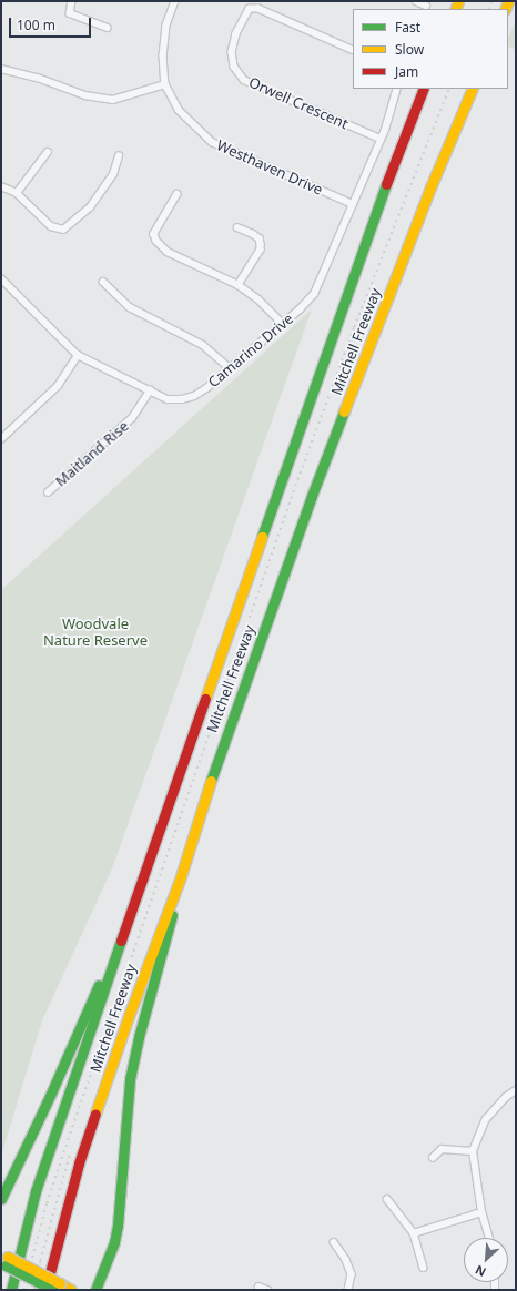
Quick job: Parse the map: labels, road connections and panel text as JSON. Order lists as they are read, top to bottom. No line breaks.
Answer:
{"streets":{"main road":["Mitchell Freeway"],"street":["Orwell Crescent","Westhaven Drive","Camarino Drive","Maitland Rise"]},"crossings":[["Orwell Crescent","Camarino Drive"],["Westhaven Drive","Camarino Drive"],["Camarino Drive","Maitland Rise"]],"parks":["Woodvale Nature Reserve"],"legend":["Fast","Slow","Jam"],"scale_bar":"100 m","north":"bottom left"}
